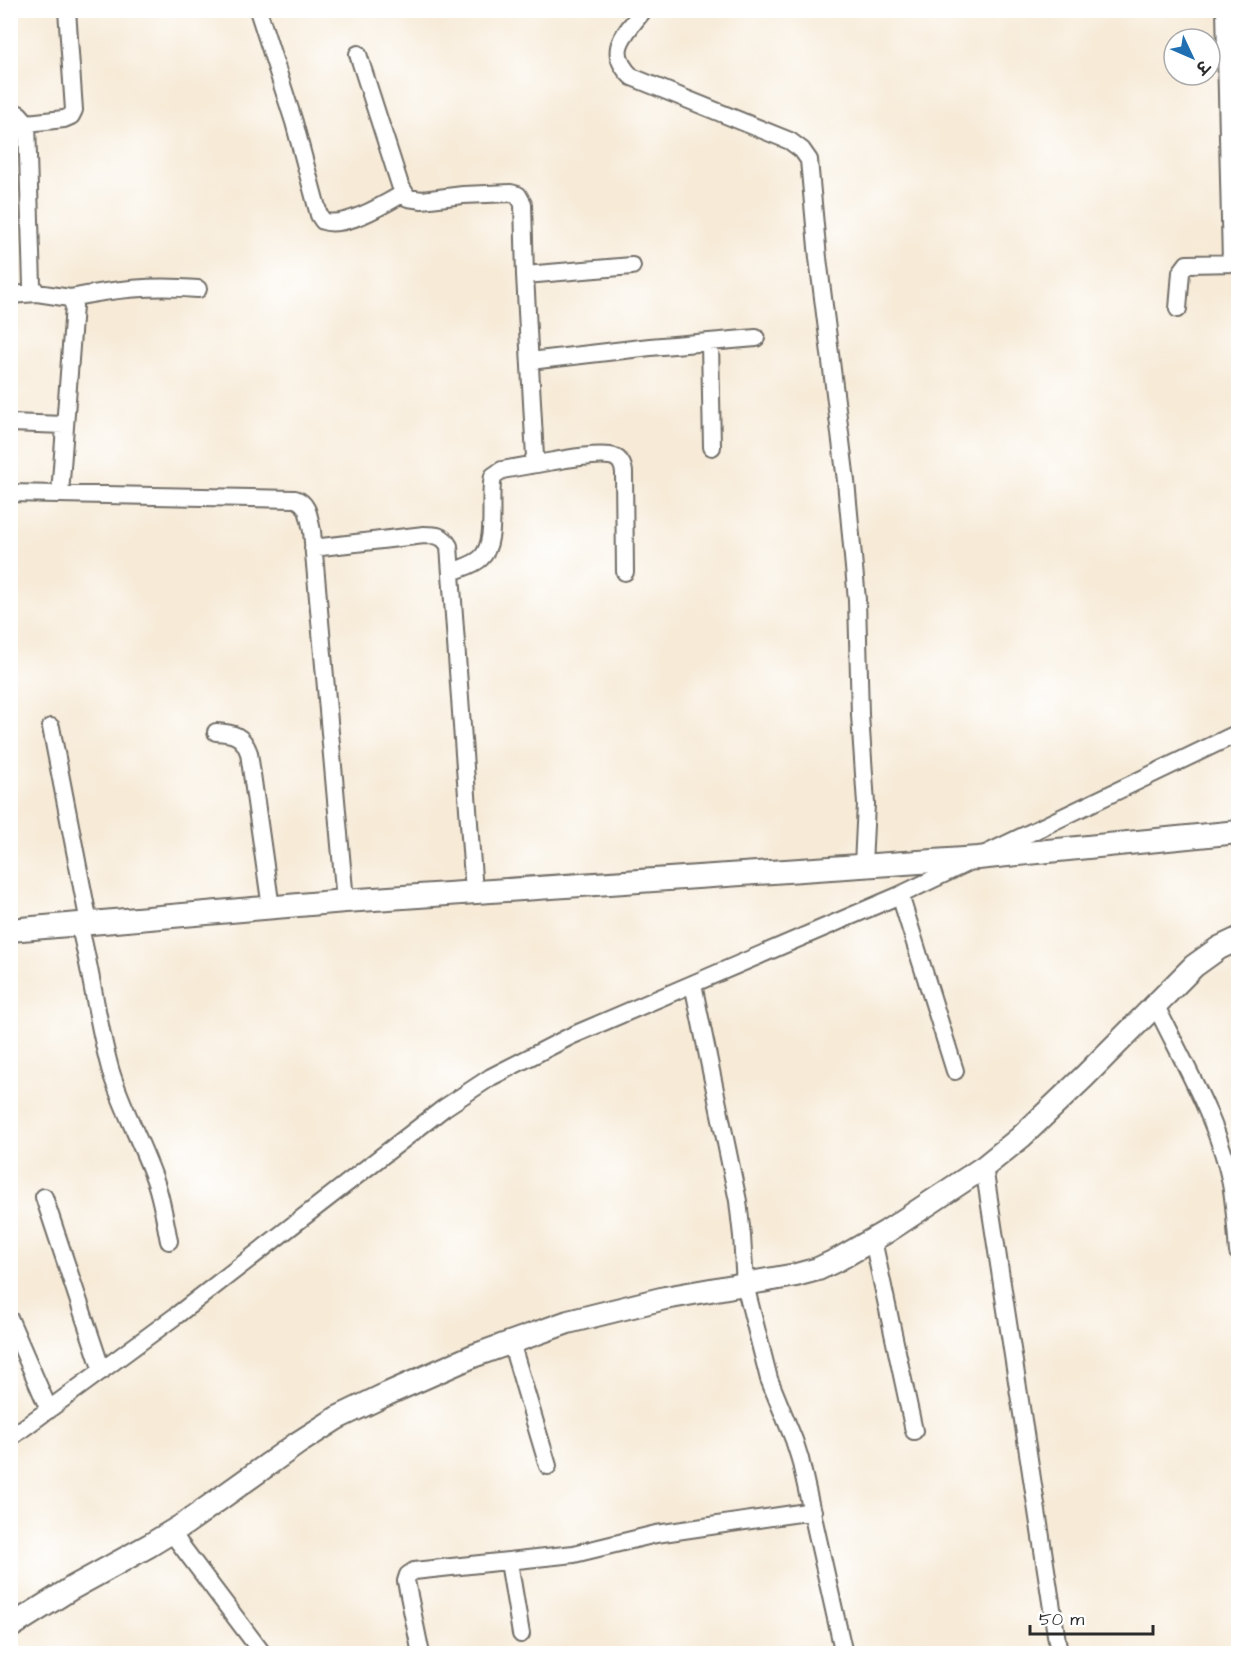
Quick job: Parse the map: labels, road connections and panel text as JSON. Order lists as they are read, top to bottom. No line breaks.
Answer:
{"scale_bar":"50 m","north":"bottom right"}
